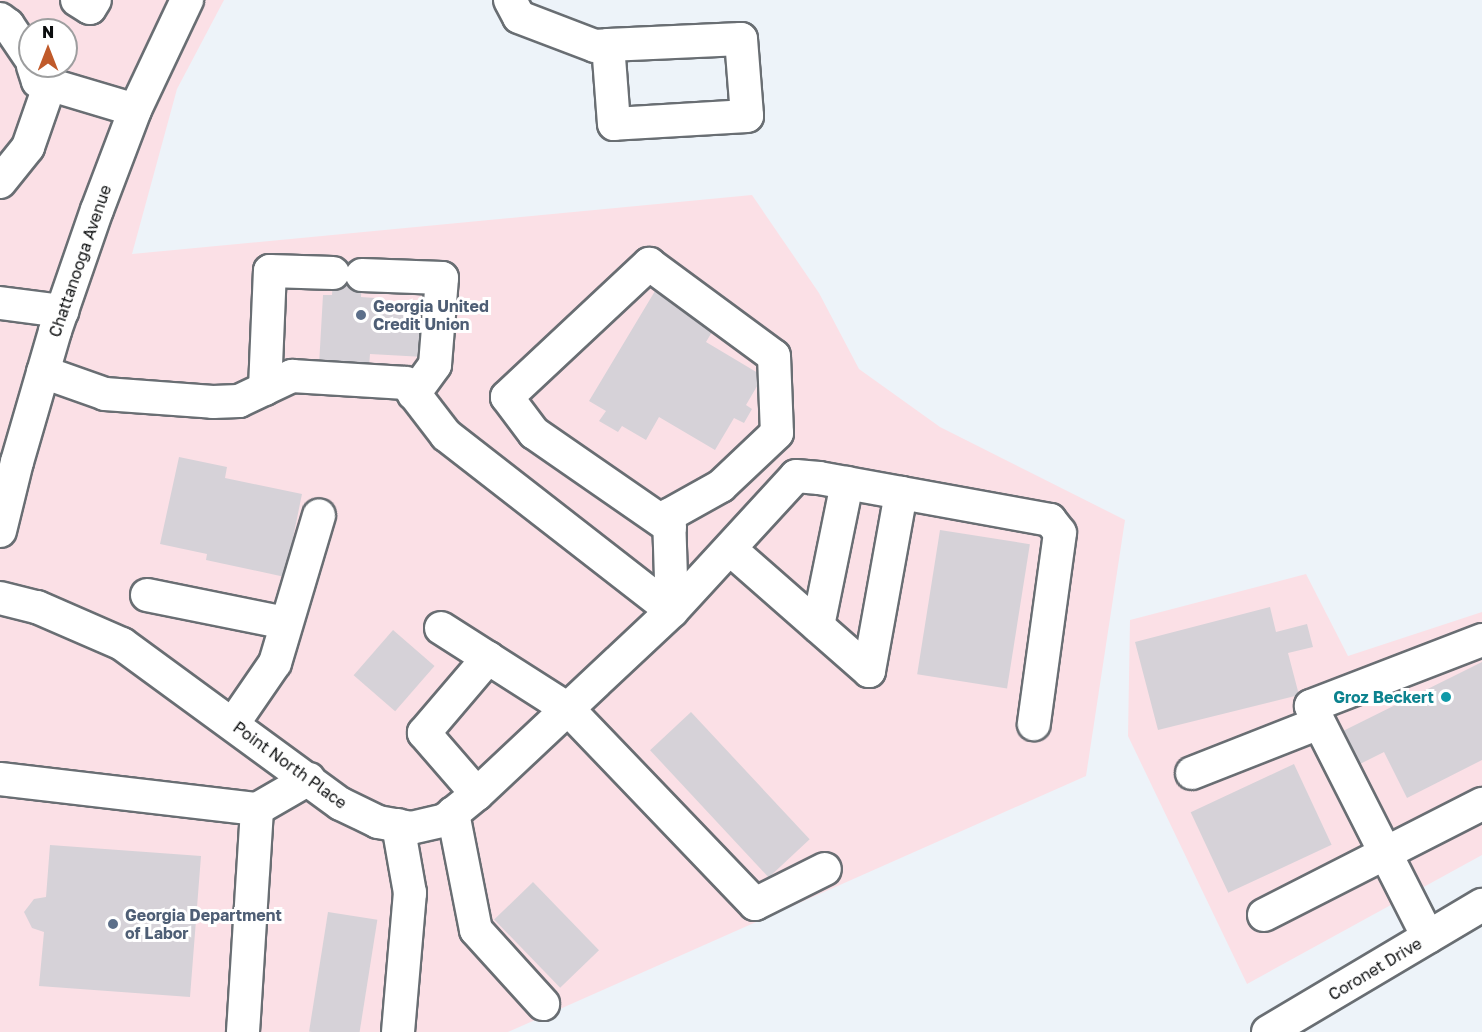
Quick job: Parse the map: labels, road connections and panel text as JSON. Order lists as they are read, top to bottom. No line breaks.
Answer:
{"streets":{"street":["Chattanooga Avenue","Point North Place","Coronet Drive"]},"places":["Georgia United Credit Union","Groz Beckert","Georgia Department of Labor"],"north":"top"}
